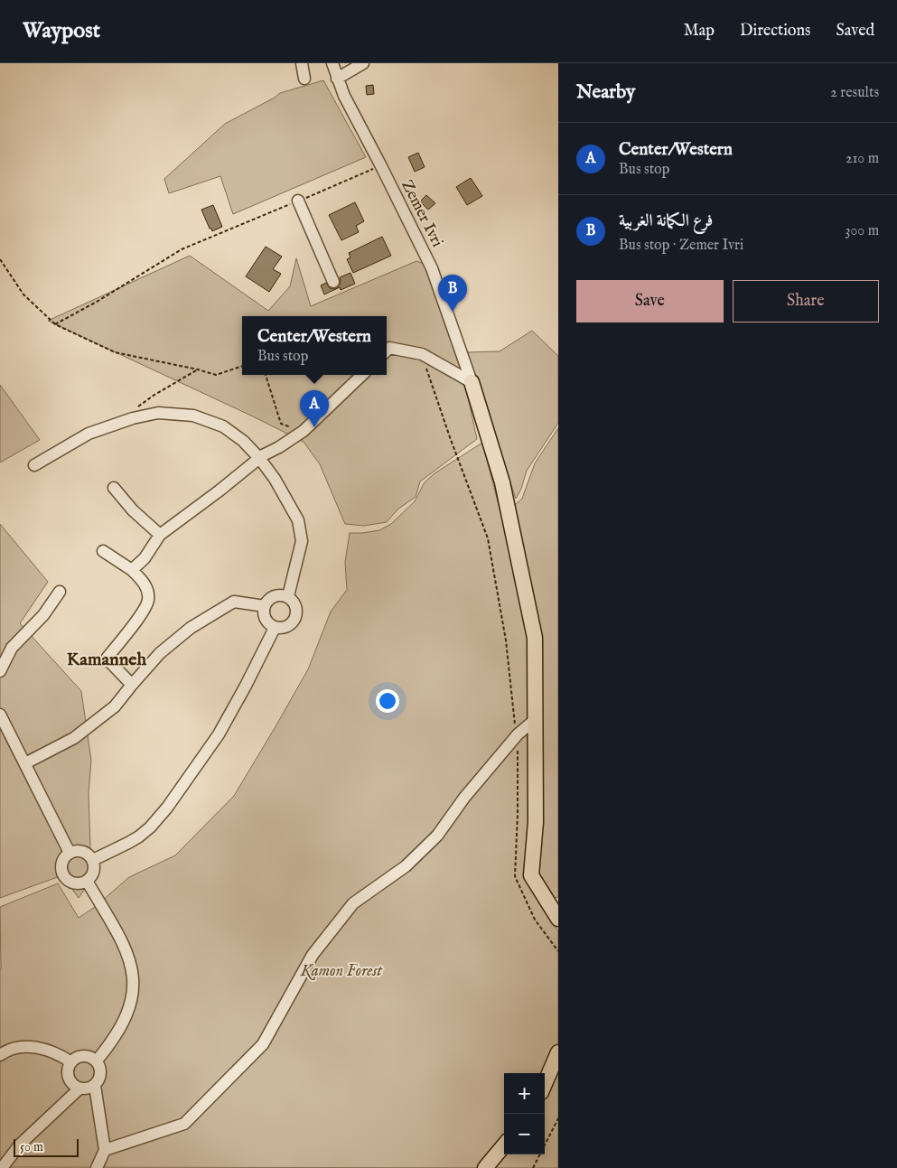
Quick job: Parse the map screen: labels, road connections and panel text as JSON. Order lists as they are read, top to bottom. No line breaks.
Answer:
{"streets":{"street":["Zemer Ivri"]},"districts":["Kamanneh"],"parks":["Kamon Forest"],"scale_bar":"50 m","page":{"header":"Waypost","nav":["Map","Directions","Saved"],"heading":["Nearby","2 results"],"list":[{"mark":"A","name":"Center/Western","note":"Bus stop","value":"210 m"},{"mark":"B","name":"فرع الكمانة الغربية","note":"Bus stop · Zemer Ivri","value":"300 m"}],"buttons":["Save","Share"],"pins":["B","A"],"popup":["Center/Western","Bus stop"],"map_buttons":["+","−"],"scale":"50 m"}}
